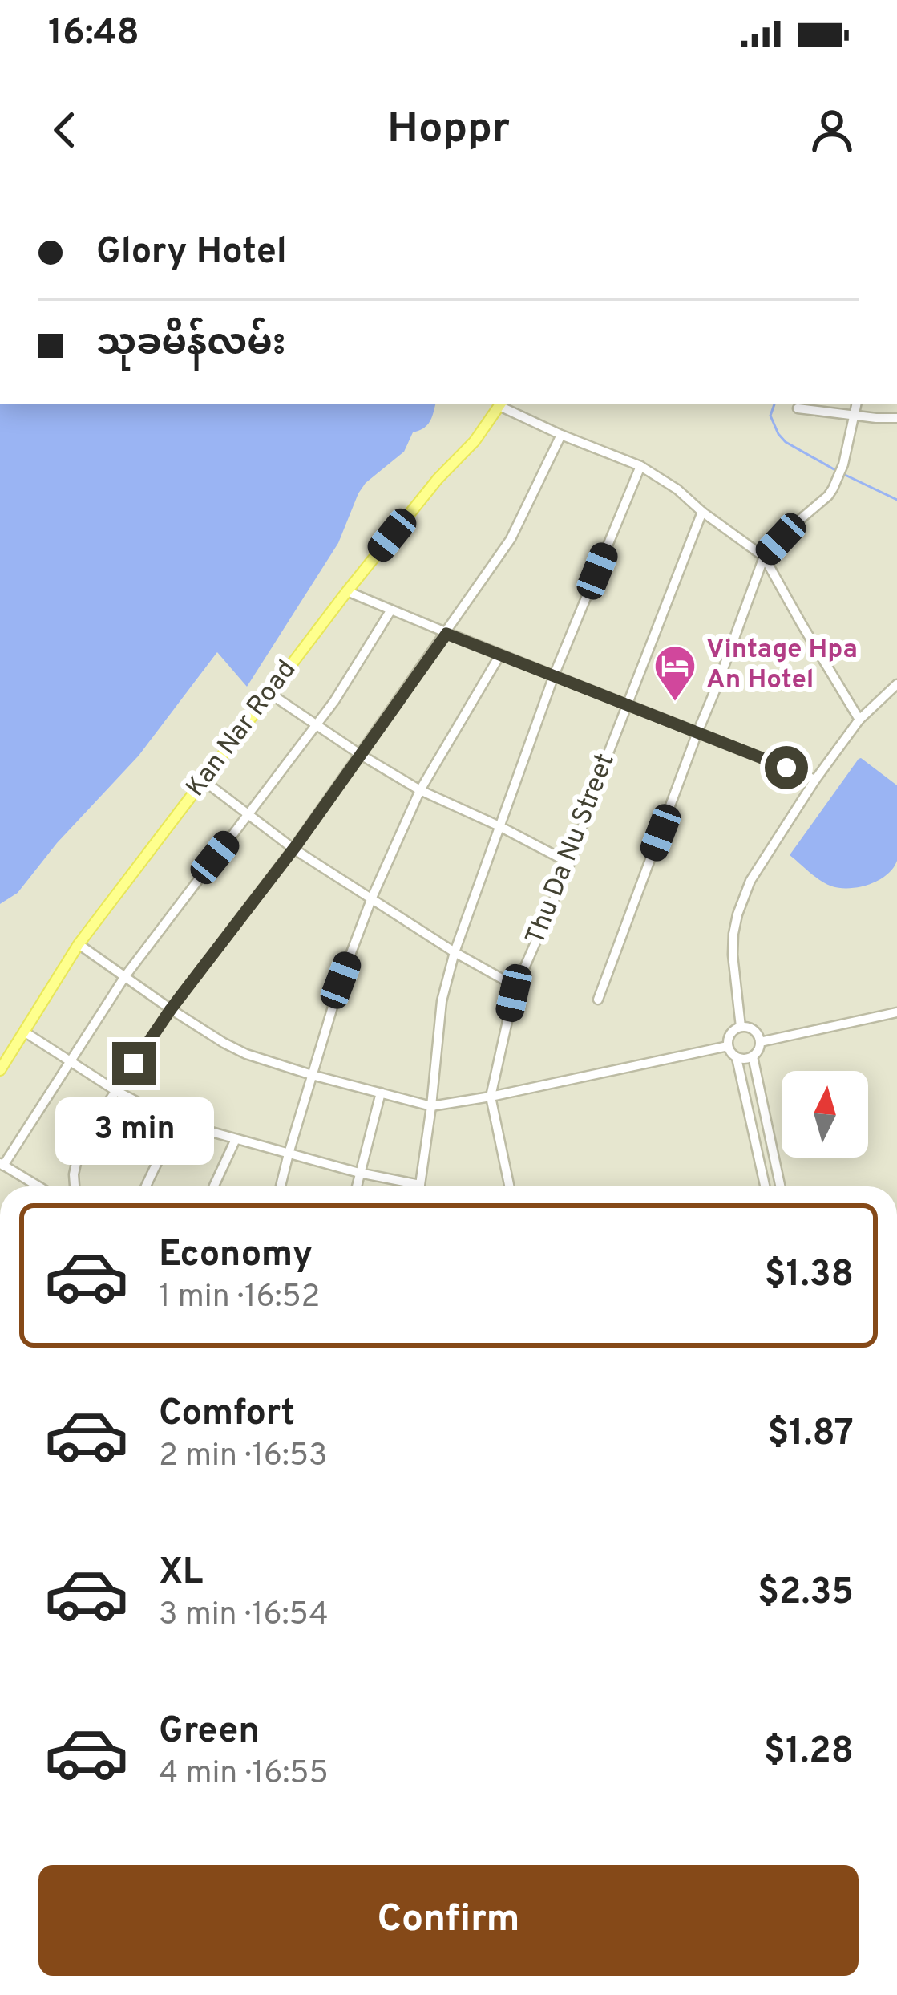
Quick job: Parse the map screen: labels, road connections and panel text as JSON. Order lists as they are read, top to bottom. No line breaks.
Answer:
{"streets":{"main road":["Kan Nar Road"],"street":["Thu Da Nu Street"]},"places":{"hotel":["Vintage Hpa An Hotel"]},"north":"top","page":{"status":"16:48","header":"Hoppr","banner":["Glory Hotel","သုခမိန်လမ်း"],"bubble":"3 min","list":[{"name":"Economy","note":"1 min · 16:52","value":"$1.38"},{"name":"Comfort","note":"2 min · 16:53","value":"$1.87"},{"name":"XL","note":"3 min · 16:54","value":"$2.35"},{"name":"Green","note":"4 min · 16:55","value":"$1.28"}],"buttons":"Confirm"}}
